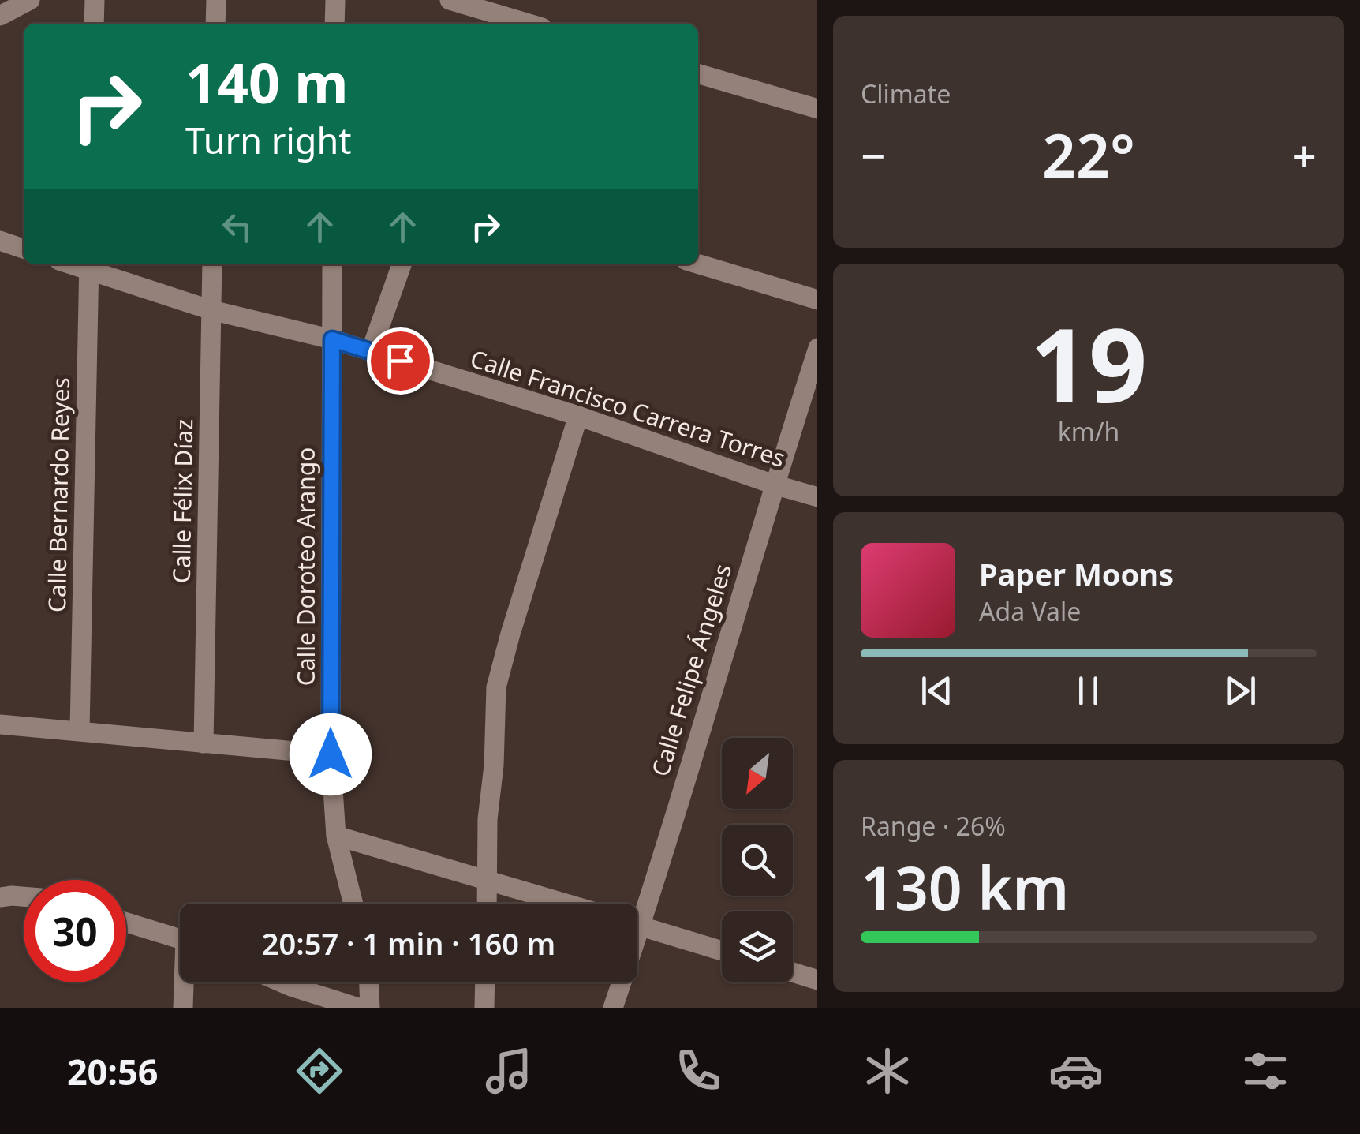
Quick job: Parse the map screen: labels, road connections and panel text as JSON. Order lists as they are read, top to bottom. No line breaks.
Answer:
{"streets":{"street":["Calle Francisco Carrera Torres","Calle Bernardo Reyes","Calle Félix Díaz","Calle Doroteo Arango","Calle Felipe Ángeles"]},"crossings":[["Calle Francisco Carrera Torres","Calle Bernardo Reyes"],["Calle Francisco Carrera Torres","Calle Félix Díaz"],["Calle Francisco Carrera Torres","Calle Doroteo Arango"],["Calle Francisco Carrera Torres","Calle Felipe Ángeles"]],"north":"bottom left","page":{"tile":["Climate",["19","km/h"],["Range · 26%","130 km"]],"turn":["140 m","Turn right"],"heat":["−","22°","+"],"song":["Paper Moons","Ada Vale"],"limit":"30","trip":"20:57 · 1 min · 160 m","tabs":"20:56"}}
